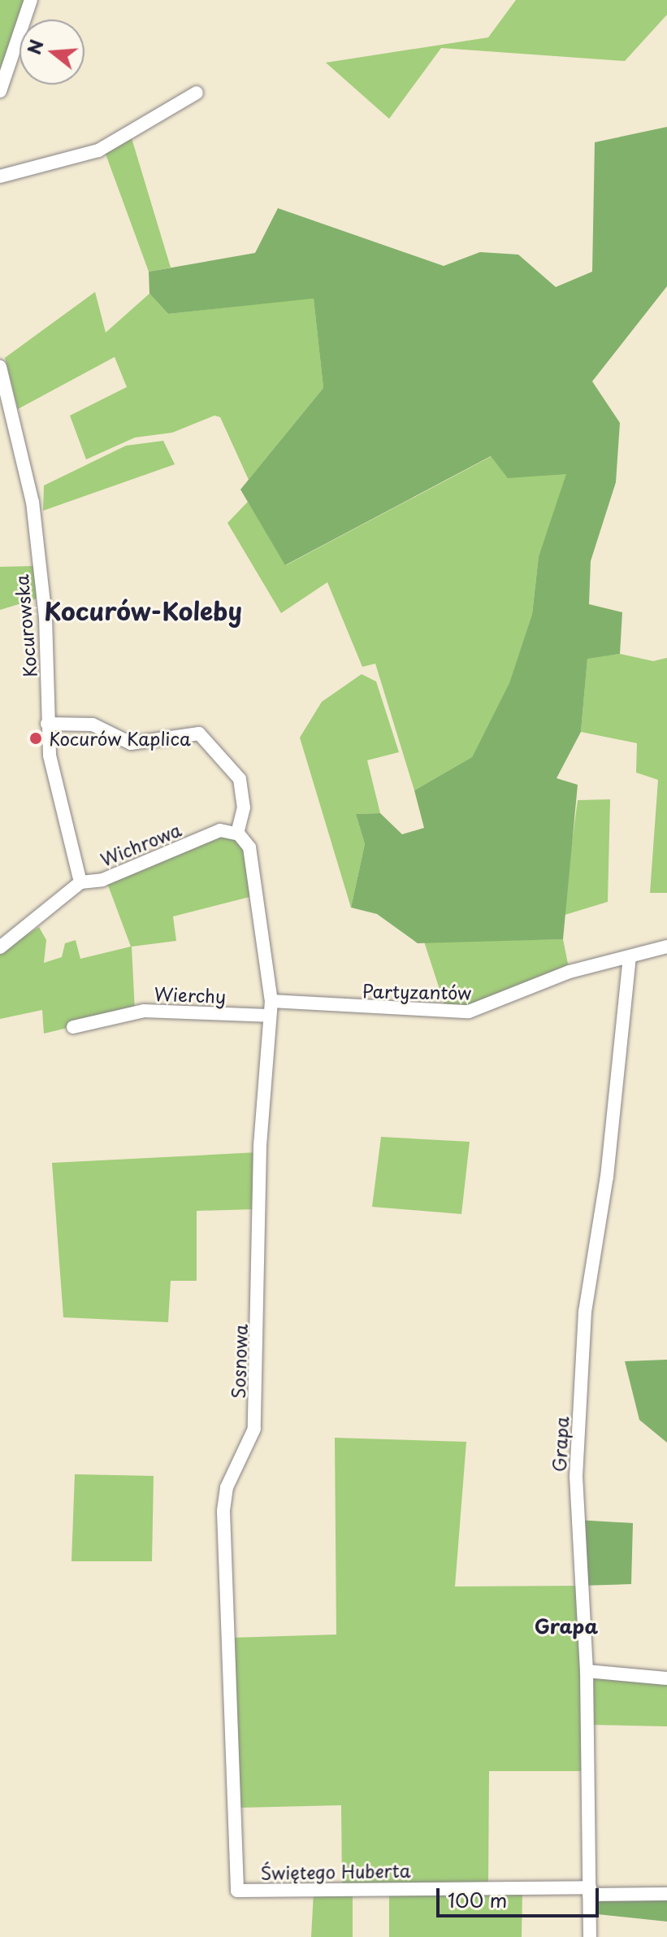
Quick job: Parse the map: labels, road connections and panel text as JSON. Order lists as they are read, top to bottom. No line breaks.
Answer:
{"streets":{"street":["Kocurowska","Wichrowa","Partyzantów","Wierchy","Sosnowa","Grapa","Świętego Huberta"]},"crossings":[["Kocurowska","Wichrowa"],["Wichrowa","Sosnowa"],["Partyzantów","Sosnowa"],["Partyzantów","Grapa"],["Wierchy","Sosnowa"],["Sosnowa","Świętego Huberta"],["Grapa","Świętego Huberta"]],"districts":["Kocurów-Koleby","Grapa"],"places":["Kocurów Kaplica"],"scale_bar":"100 m","north":"left"}
